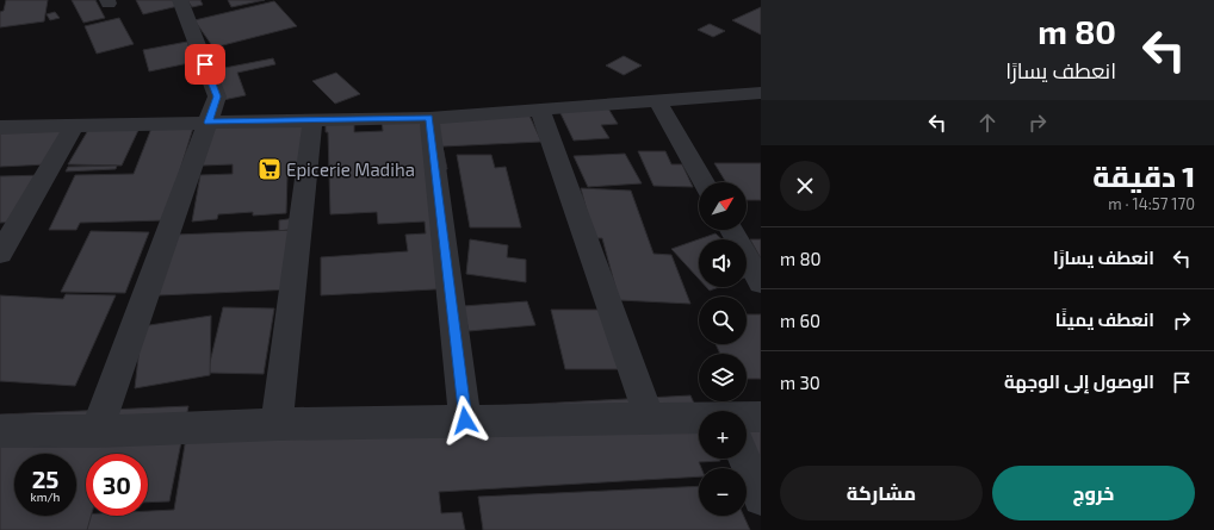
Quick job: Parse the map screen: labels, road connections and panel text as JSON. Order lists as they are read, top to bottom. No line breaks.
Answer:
{"places":{"supermarket":["Epicerie Madiha"]},"north":"top right","page":{"turn":["80 m","انعطف يسارًا"],"heading":["1 دقيقة","170 m · 14:57"],"map_buttons":["+","−"],"list":[{"name":"انعطف يسارًا","value":"80 m"},{"name":"انعطف يمينًا","value":"60 m"},{"name":"الوصول إلى الوجهة","value":"30 m"}],"speed":"25 km/h","limit":"30","buttons":["خروج","مشاركة"]}}
